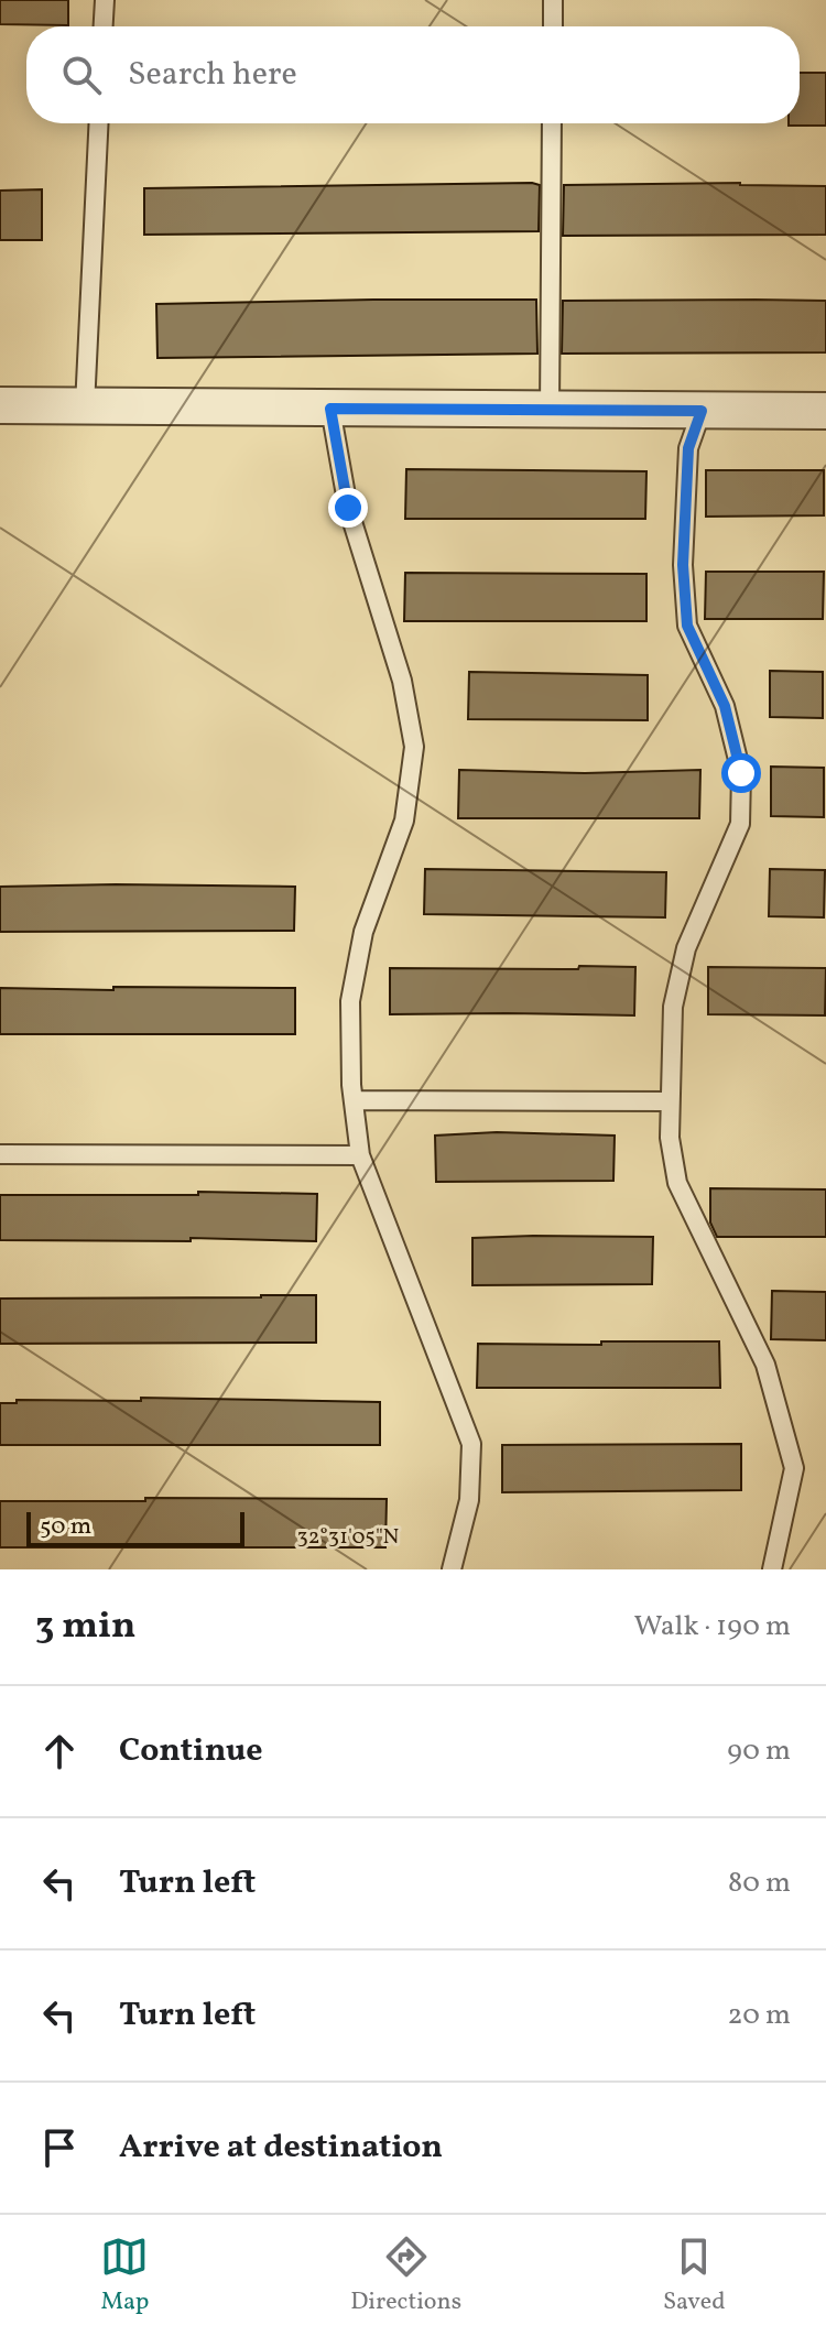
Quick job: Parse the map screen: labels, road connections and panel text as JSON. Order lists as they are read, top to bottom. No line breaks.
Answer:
{"scale_bar":"50 m","page":{"search":"Search here","scale":"50 m","heading":["3 min","Walk · 190 m"],"list":[["Continue","90 m"],["Turn left","80 m"],["Turn left","20 m"],"Arrive at destination"],"nav":["Map","Directions","Saved"]},"coordinates":["32°31'05\"N"]}
